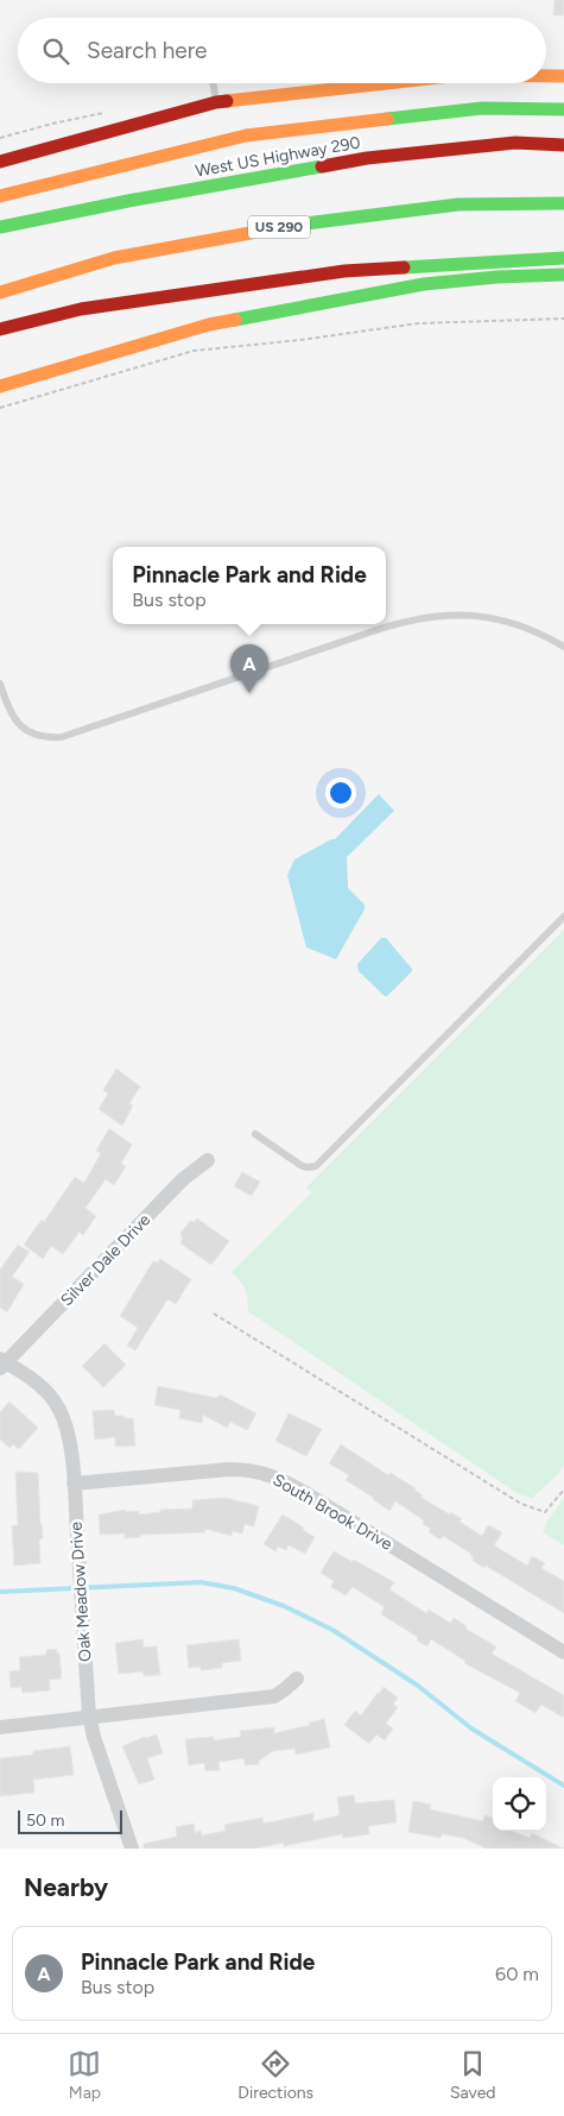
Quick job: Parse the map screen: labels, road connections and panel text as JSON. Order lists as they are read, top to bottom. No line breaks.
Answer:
{"streets":{"main road":["West US Highway 290","US 290"],"street":["Silver Dale Drive","South Brook Drive","Oak Meadow Drive"]},"crossings":[["Silver Dale Drive","Oak Meadow Drive"],["South Brook Drive","Oak Meadow Drive"]],"scale_bar":"50 m","page":{"search":"Search here","popup":["Pinnacle Park and Ride","Bus stop"],"pins":"A","scale":"50 m","heading":"Nearby","list":[{"mark":"A","name":"Pinnacle Park and Ride","note":"Bus stop","value":"60 m"}],"nav":["Map","Directions","Saved"]}}
